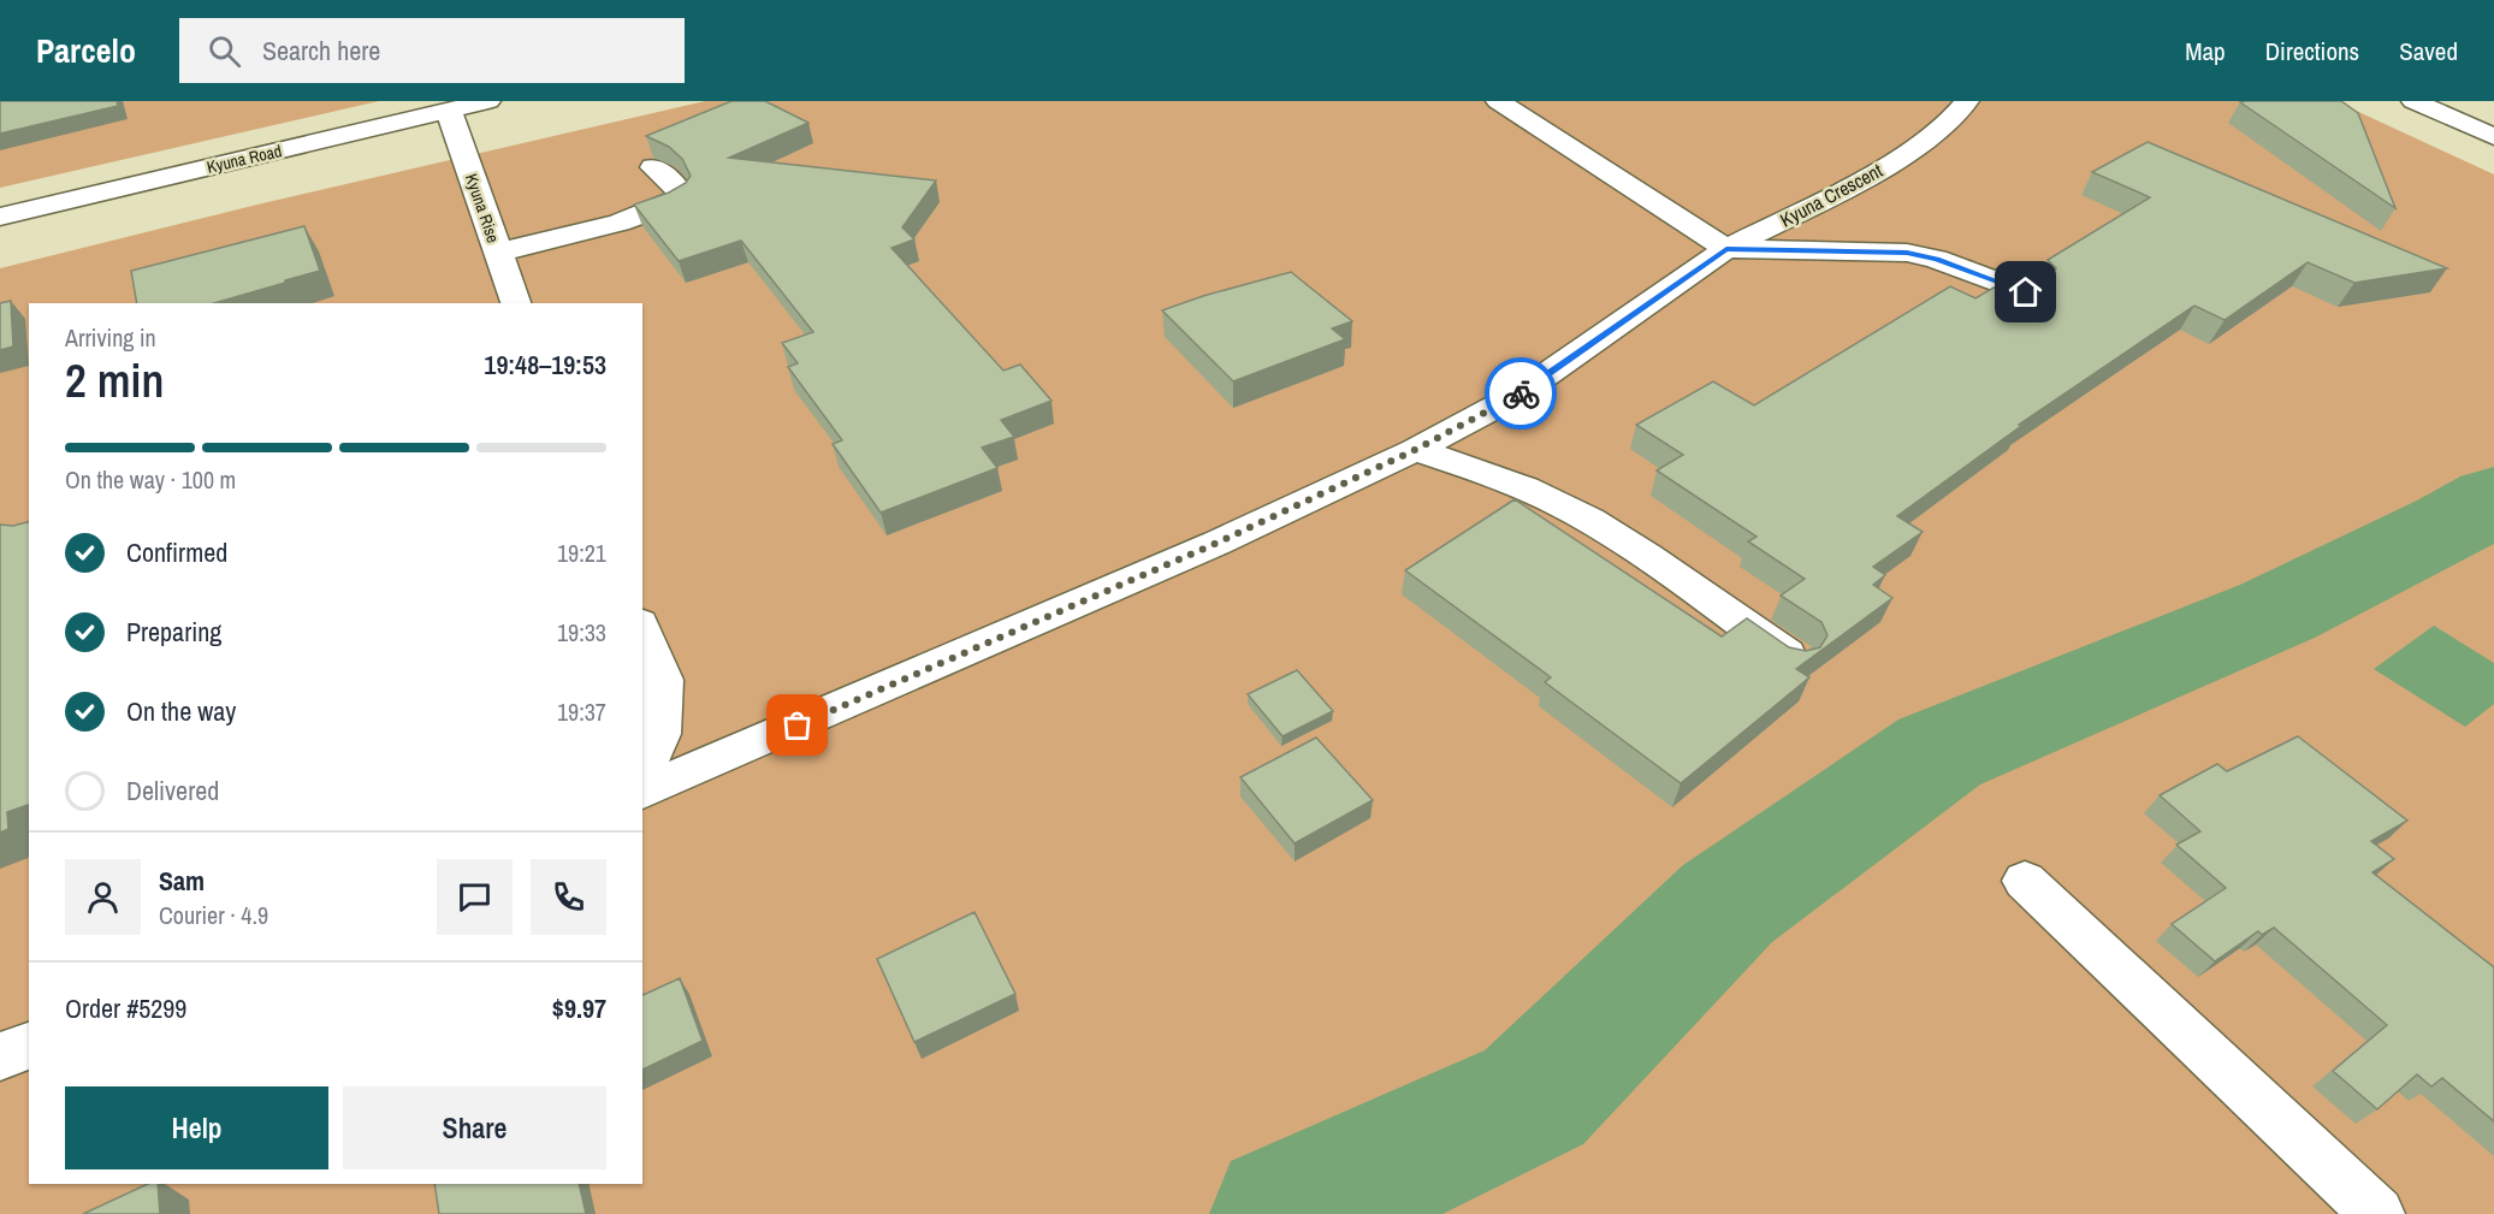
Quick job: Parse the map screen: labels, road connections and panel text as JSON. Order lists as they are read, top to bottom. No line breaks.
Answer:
{"streets":{"street":["Kyuna Road","Kyuna Crescent","Kyuna Rise"]},"crossings":[["Kyuna Road","Kyuna Rise"]],"page":{"header":"Parcelo","search":"Search here","nav":["Map","Directions","Saved"],"heading":["2 min","Arriving in","19:48–19:53"],"panel":["Sam","Courier · 4.9","Order #5299","$9.97"],"bar":"On the way · 100 m","list":[["Confirmed","19:21"],["Preparing","19:33"],["On the way","19:37"],"Delivered"],"buttons":["Help","Share"]}}
